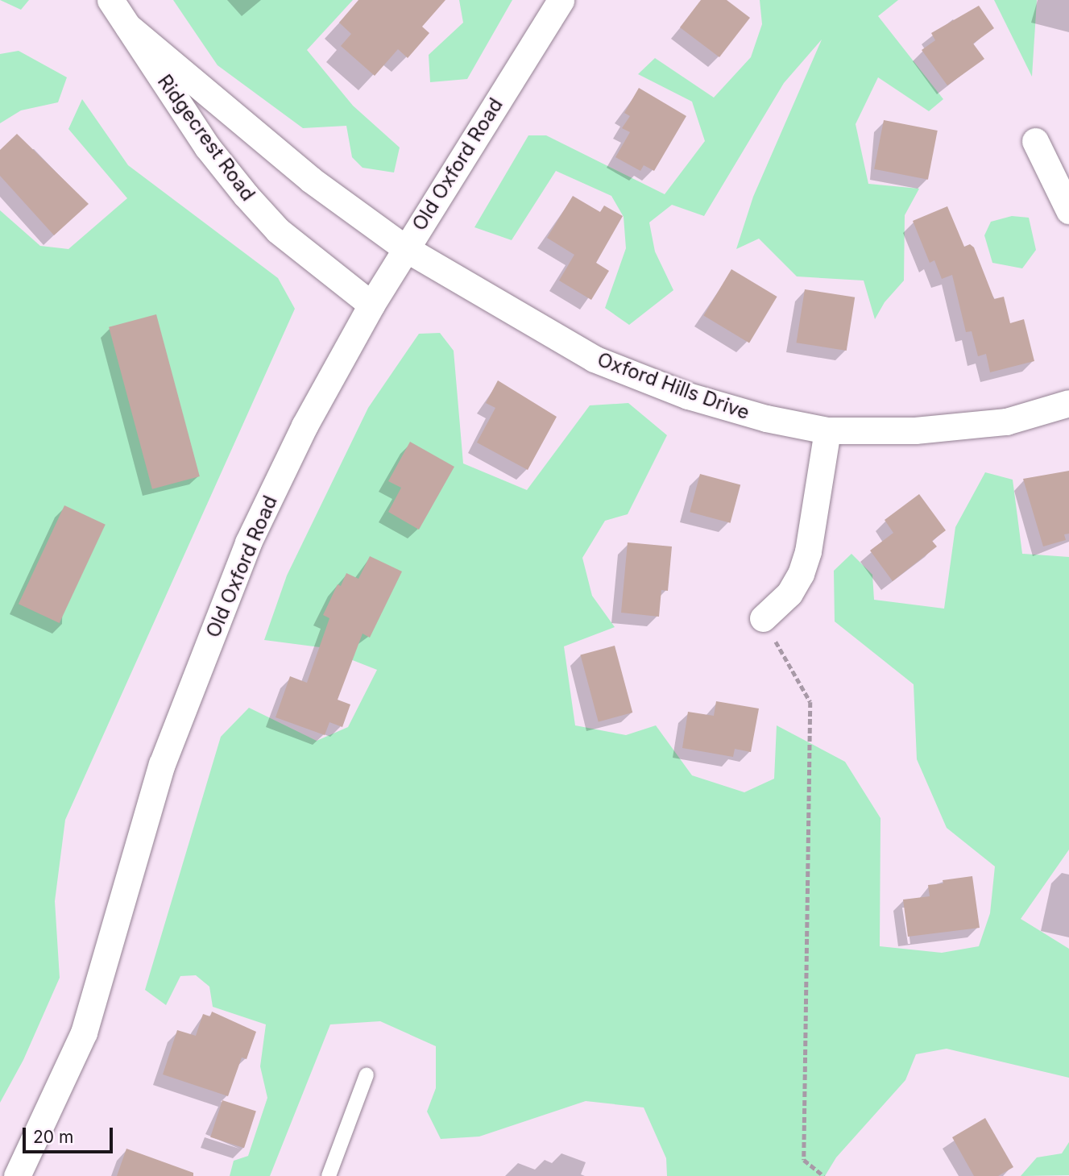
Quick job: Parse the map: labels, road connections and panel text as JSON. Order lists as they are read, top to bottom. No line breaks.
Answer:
{"streets":{"street":["Ridgecrest Road","Old Oxford Road","Oxford Hills Drive"]},"crossings":[["Ridgecrest Road","Old Oxford Road"],["Ridgecrest Road","Oxford Hills Drive"],["Old Oxford Road","Oxford Hills Drive"]],"scale_bar":"20 m"}
